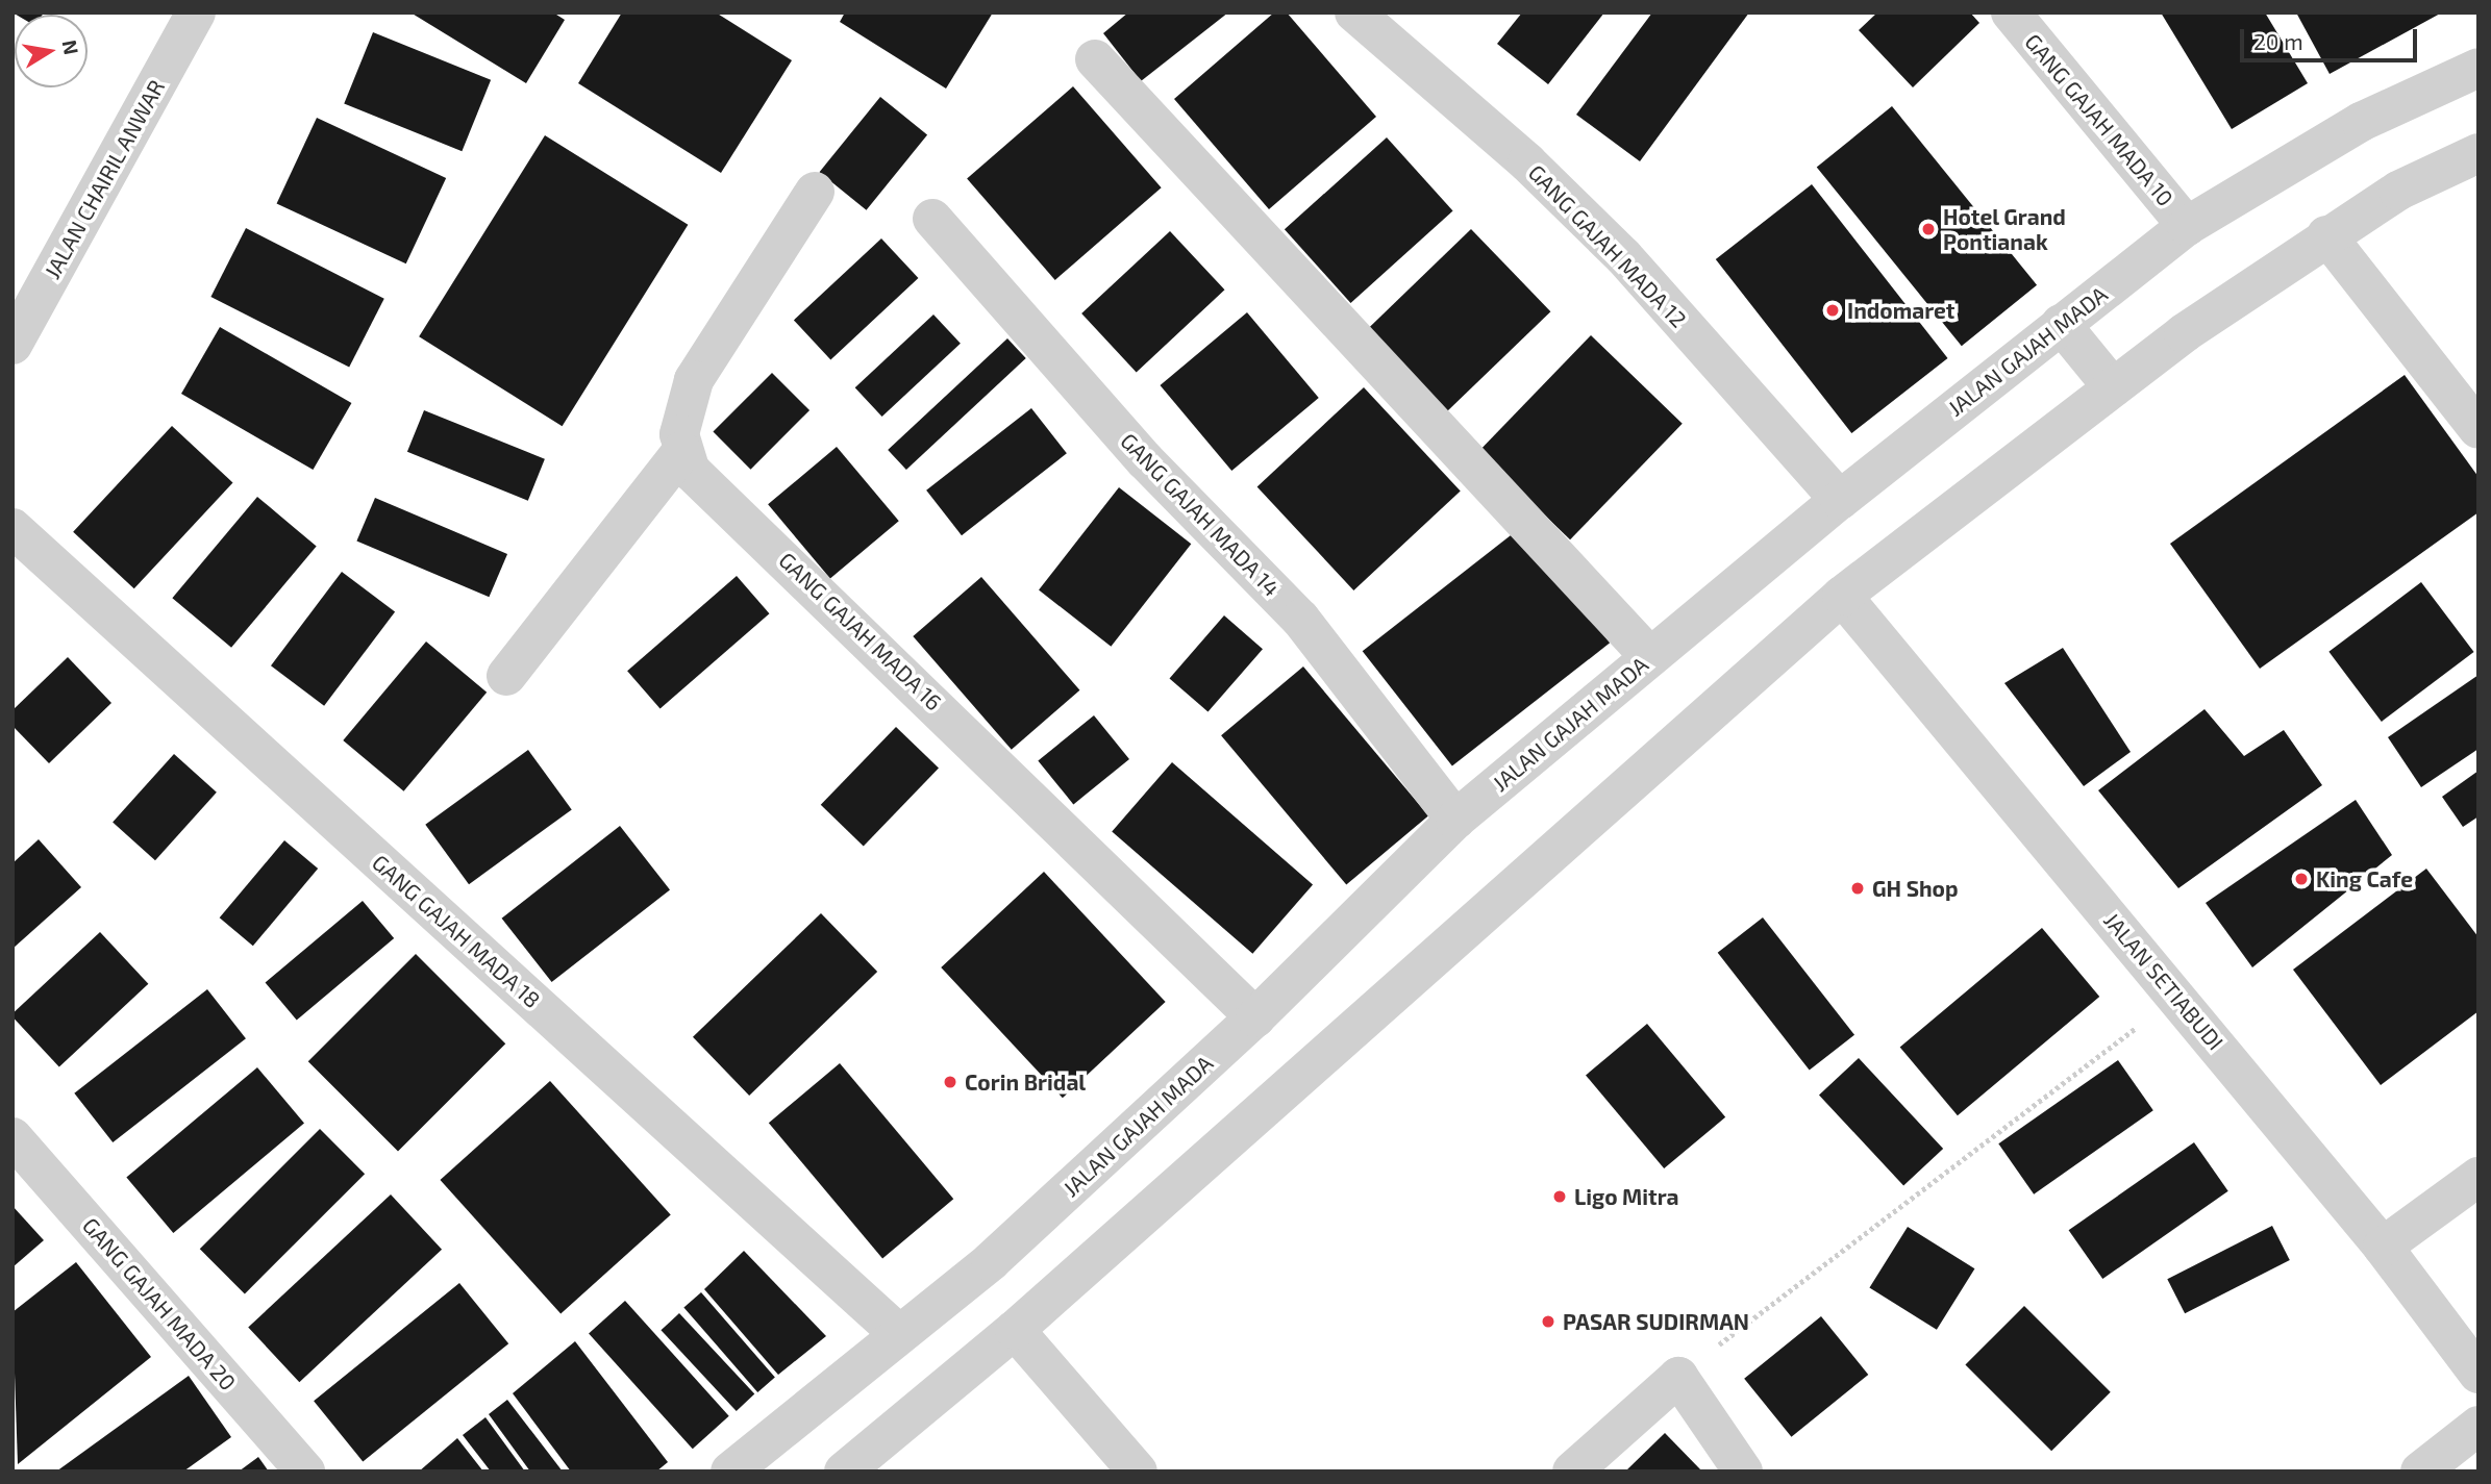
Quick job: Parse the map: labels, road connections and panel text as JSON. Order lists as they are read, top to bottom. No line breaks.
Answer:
{"streets":{"street":["GANG GAJAH MADA 10","JALAN CHAIRIL ANWAR","GANG GAJAH MADA 12","JALAN GAJAH MADA","GANG GAJAH MADA 14","GANG GAJAH MADA 16","GANG GAJAH MADA 18","JALAN SETIABUDI","GANG GAJAH MADA 20"]},"crossings":[["GANG GAJAH MADA 10","JALAN GAJAH MADA"],["GANG GAJAH MADA 12","JALAN GAJAH MADA"],["JALAN GAJAH MADA","GANG GAJAH MADA 14"],["JALAN GAJAH MADA","GANG GAJAH MADA 16"],["JALAN GAJAH MADA","GANG GAJAH MADA 18"]],"places":["Hotel Grand Pontianak","Indomaret","King Cafe","GH Shop","Corin Bridal","Ligo Mitra","PASAR SUDIRMAN"],"scale_bar":"20 m","north":"right"}
